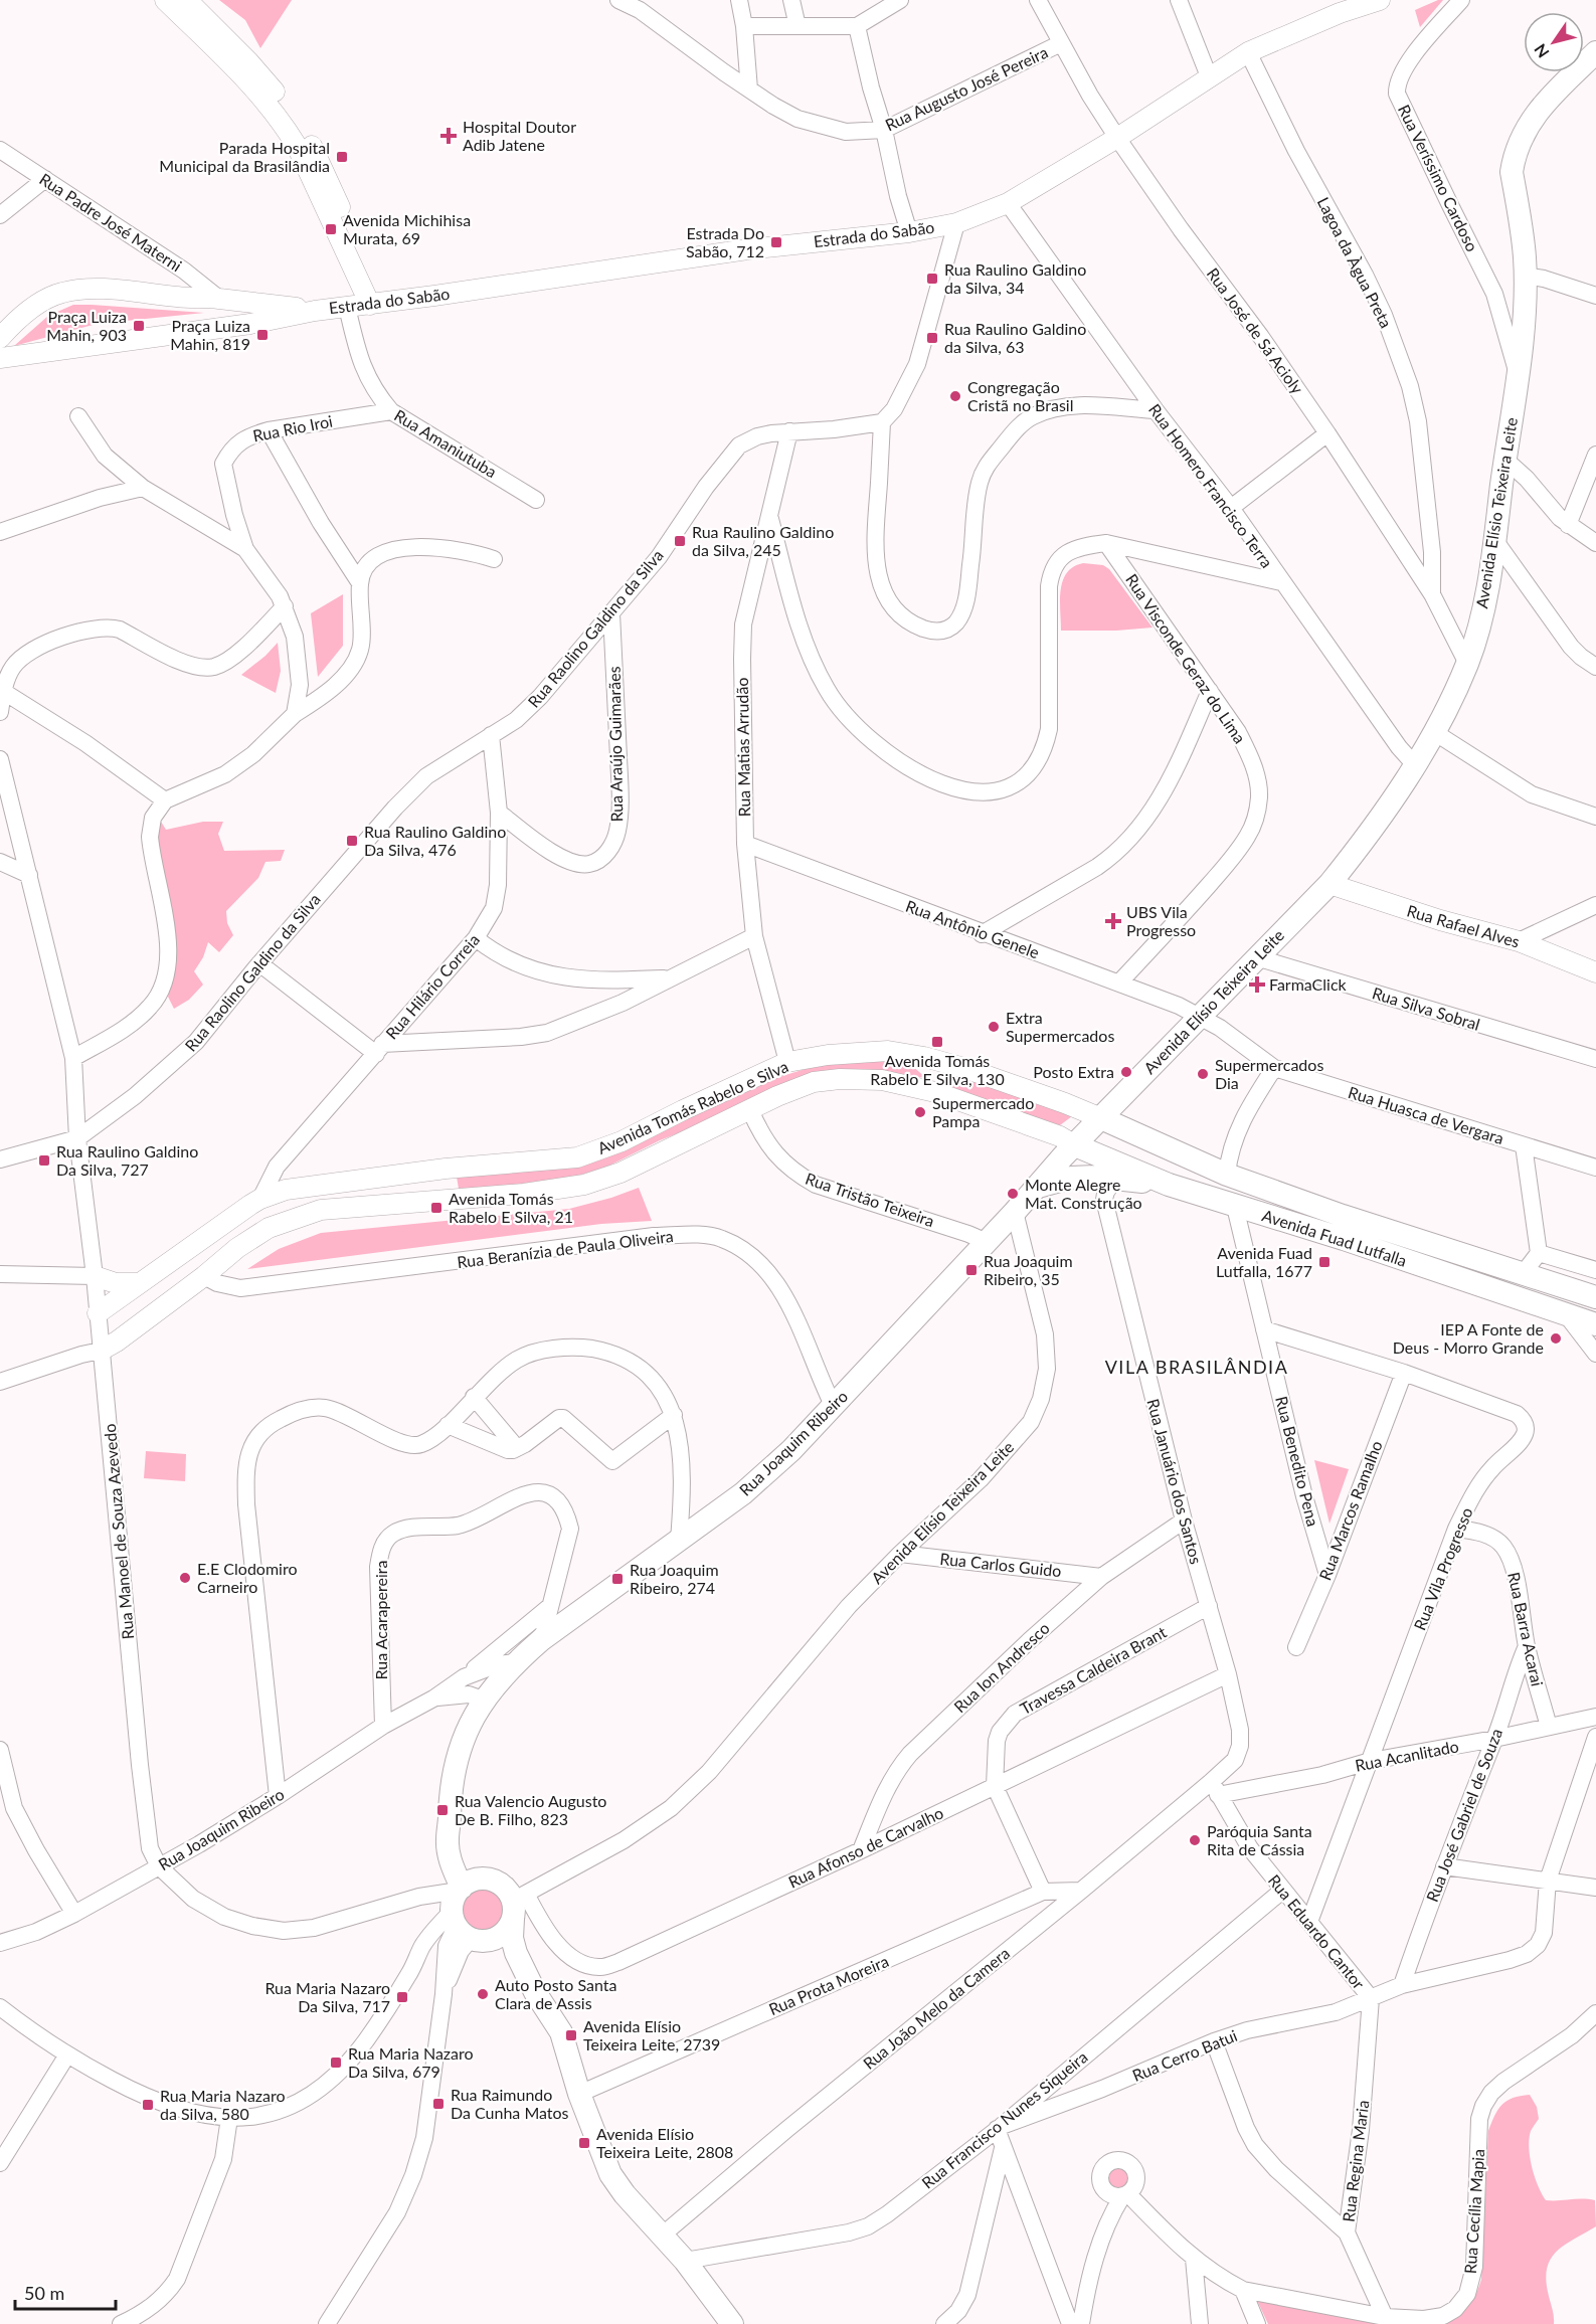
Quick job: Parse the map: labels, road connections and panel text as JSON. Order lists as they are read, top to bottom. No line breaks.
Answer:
{"streets":{"main road":["Avenida Elísio Teixeira Leite","Avenida Fuad Lutfalla","Rua Joaquim Ribeiro"],"street":["Rua Augusto José Pereira","Rua Veríssimo Cardoso","Rua Padre José Materni","Estrada do Sabão","Lagoa da Àgua Preta","Rua José de Sá Acioly","Rua Rio Iroi","Rua Amaniutuba","Rua Homero Francisco Terra","Rua Raolino Galdino da Silva","Rua Visconde Geraz do Lima","Rua Araújo Guimarães","Rua Matias Arrudão","Rua Rafael Alves","Rua Antônio Genele","Rua Hilário Correia","Rua Silva Sobral","Avenida Tomás Rabelo e Silva","Rua Huasca de Vergara","Rua Tristão Teixeira","Rua Beranízia de Paula Oliveira","Rua Benedito Pena","Rua Januário dos Santos","Rua Marcos Ramalho","Rua Manoel de Souza Azevedo","Rua Carlos Guido","Rua Vila Progresso","Rua Acarapereira","Rua Barra Acarai","Rua Ion Andresco","Travessa Caldeira Brant","Rua Acanlitado","Rua José Gabriel de Souza","Rua Afonso de Carvalho","Rua Eduardo Cantor","Rua Prota Moreira","Rua João Melo da Camera","Rua Cerro Batui","Rua Francisco Nunes Siqueira","Rua Regina Maria","Rua Cecília Mapia"]},"crossings":[["Rua Augusto José Pereira","Rua José de Sá Acioly"],["Rua Veríssimo Cardoso","Avenida Elísio Teixeira Leite"],["Rua Padre José Materni","Estrada do Sabão"],["Estrada do Sabão","Lagoa da Àgua Preta"],["Estrada do Sabão","Rua José de Sá Acioly"],["Estrada do Sabão","Rua Amaniutuba"],["Estrada do Sabão","Rua Homero Francisco Terra"],["Lagoa da Àgua Preta","Rua José de Sá Acioly"],["Rua José de Sá Acioly","Avenida Elísio Teixeira Leite"],["Rua Rio Iroi","Rua Amaniutuba"],["Rua Homero Francisco Terra","Avenida Elísio Teixeira Leite"],["Avenida Elísio Teixeira Leite","Rua Rafael Alves"],["Avenida Elísio Teixeira Leite","Rua Antônio Genele"],["Avenida Elísio Teixeira Leite","Rua Silva Sobral"],["Avenida Elísio Teixeira Leite","Avenida Tomás Rabelo e Silva"],["Avenida Elísio Teixeira Leite","Rua Huasca de Vergara"],["Avenida Elísio Teixeira Leite","Avenida Fuad Lutfalla"],["Avenida Elísio Teixeira Leite","Rua Joaquim Ribeiro"],["Avenida Elísio Teixeira Leite","Rua Carlos Guido"],["Avenida Elísio Teixeira Leite","Rua Afonso de Carvalho"],["Rua Raolino Galdino da Silva","Rua Araújo Guimarães"],["Rua Raolino Galdino da Silva","Rua Matias Arrudão"],["Rua Raolino Galdino da Silva","Rua Hilário Correia"],["Rua Raolino Galdino da Silva","Rua Manoel de Souza Azevedo"],["Rua Visconde Geraz do Lima","Rua Antônio Genele"],["Rua Araújo Guimarães","Rua Hilário Correia"],["Rua Matias Arrudão","Rua Antônio Genele"],["Rua Matias Arrudão","Avenida Tomás Rabelo e Silva"],["Rua Antônio Genele","Rua Huasca de Vergara"],["Rua Hilário Correia","Avenida Tomás Rabelo e Silva"],["Avenida Tomás Rabelo e Silva","Rua Tristão Teixeira"],["Avenida Tomás Rabelo e Silva","Avenida Fuad Lutfalla"],["Avenida Tomás Rabelo e Silva","Rua Beranízia de Paula Oliveira"],["Avenida Tomás Rabelo e Silva","Rua Manoel de Souza Azevedo"],["Rua Tristão Teixeira","Rua Joaquim Ribeiro"],["Avenida Fuad Lutfalla","Rua Benedito Pena"],["Rua Beranízia de Paula Oliveira","Rua Joaquim Ribeiro"],["Rua Joaquim Ribeiro","Rua Manoel de Souza Azevedo"],["Rua Joaquim Ribeiro","Rua Acarapereira"],["Rua Benedito Pena","Rua Marcos Ramalho"],["Rua Benedito Pena","Rua Vila Progresso"],["Rua Januário dos Santos","Rua Ion Andresco"],["Rua Januário dos Santos","Travessa Caldeira Brant"],["Rua Januário dos Santos","Rua Acanlitado"],["Rua Januário dos Santos","Rua Afonso de Carvalho"],["Rua Januário dos Santos","Rua Eduardo Cantor"],["Rua Januário dos Santos","Rua João Melo da Camera"],["Rua Marcos Ramalho","Rua Vila Progresso"],["Rua Carlos Guido","Rua Ion Andresco"],["Rua Vila Progresso","Rua Barra Acarai"],["Rua Vila Progresso","Rua Acanlitado"],["Rua Vila Progresso","Rua Eduardo Cantor"],["Rua Barra Acarai","Rua Acanlitado"],["Rua Barra Acarai","Rua José Gabriel de Souza"],["Rua Ion Andresco","Rua Afonso de Carvalho"],["Travessa Caldeira Brant","Rua Afonso de Carvalho"],["Rua Acanlitado","Rua José Gabriel de Souza"],["Rua Acanlitado","Rua Eduardo Cantor"],["Rua Acanlitado","Rua João Melo da Camera"],["Rua José Gabriel de Souza","Rua Eduardo Cantor"],["Rua Eduardo Cantor","Rua João Melo da Camera"],["Rua Eduardo Cantor","Rua Cerro Batui"],["Rua Eduardo Cantor","Rua Francisco Nunes Siqueira"],["Rua Eduardo Cantor","Rua Regina Maria"],["Rua Prota Moreira","Rua João Melo da Camera"],["Rua Cerro Batui","Rua Francisco Nunes Siqueira"],["Rua Cerro Batui","Rua Regina Maria"],["Rua Regina Maria","Rua Cecília Mapia"]],"districts":["VILA BRASILÂNDIA"],"places":{"health":["Hospital Doutor Adib Jatene","UBS Vila Progresso","FarmaClick"],"transit":["Parada Hospital Municipal da Brasilândia","Avenida Michihisa Murata, 69","Estrada Do Sabão, 712","Rua Raulino Galdino da Silva, 34","Praça Luiza Mahin, 903","Praça Luiza Mahin, 819","Rua Raulino Galdino da Silva, 63","Rua Raulino Galdino da Silva, 245","Rua Raulino Galdino Da Silva, 476","Avenida Tomás Rabelo E Silva, 130","Rua Raulino Galdino Da Silva, 727","Avenida Tomás Rabelo E Silva, 21","Avenida Fuad Lutfalla, 1677","Rua Joaquim Ribeiro, 35","Rua Joaquim Ribeiro, 274","Rua Valencio Augusto De B. Filho, 823","Rua Maria Nazaro Da Silva, 717","Avenida Elísio Teixeira Leite, 2739","Rua Maria Nazaro Da Silva, 679","Rua Raimundo Da Cunha Matos","Rua Maria Nazaro da Silva, 580","Avenida Elísio Teixeira Leite, 2808"],"other":["Congregação Cristã no Brasil","Extra Supermercados","Posto Extra","Supermercados Dia","Supermercado Pampa","Monte Alegre Mat. Construção","IEP A Fonte de Deus - Morro Grande","E.E Clodomiro Carneiro","Paróquia Santa Rita de Cássia","Auto Posto Santa Clara de Assis"]},"scale_bar":"50 m","north":"bottom left"}
